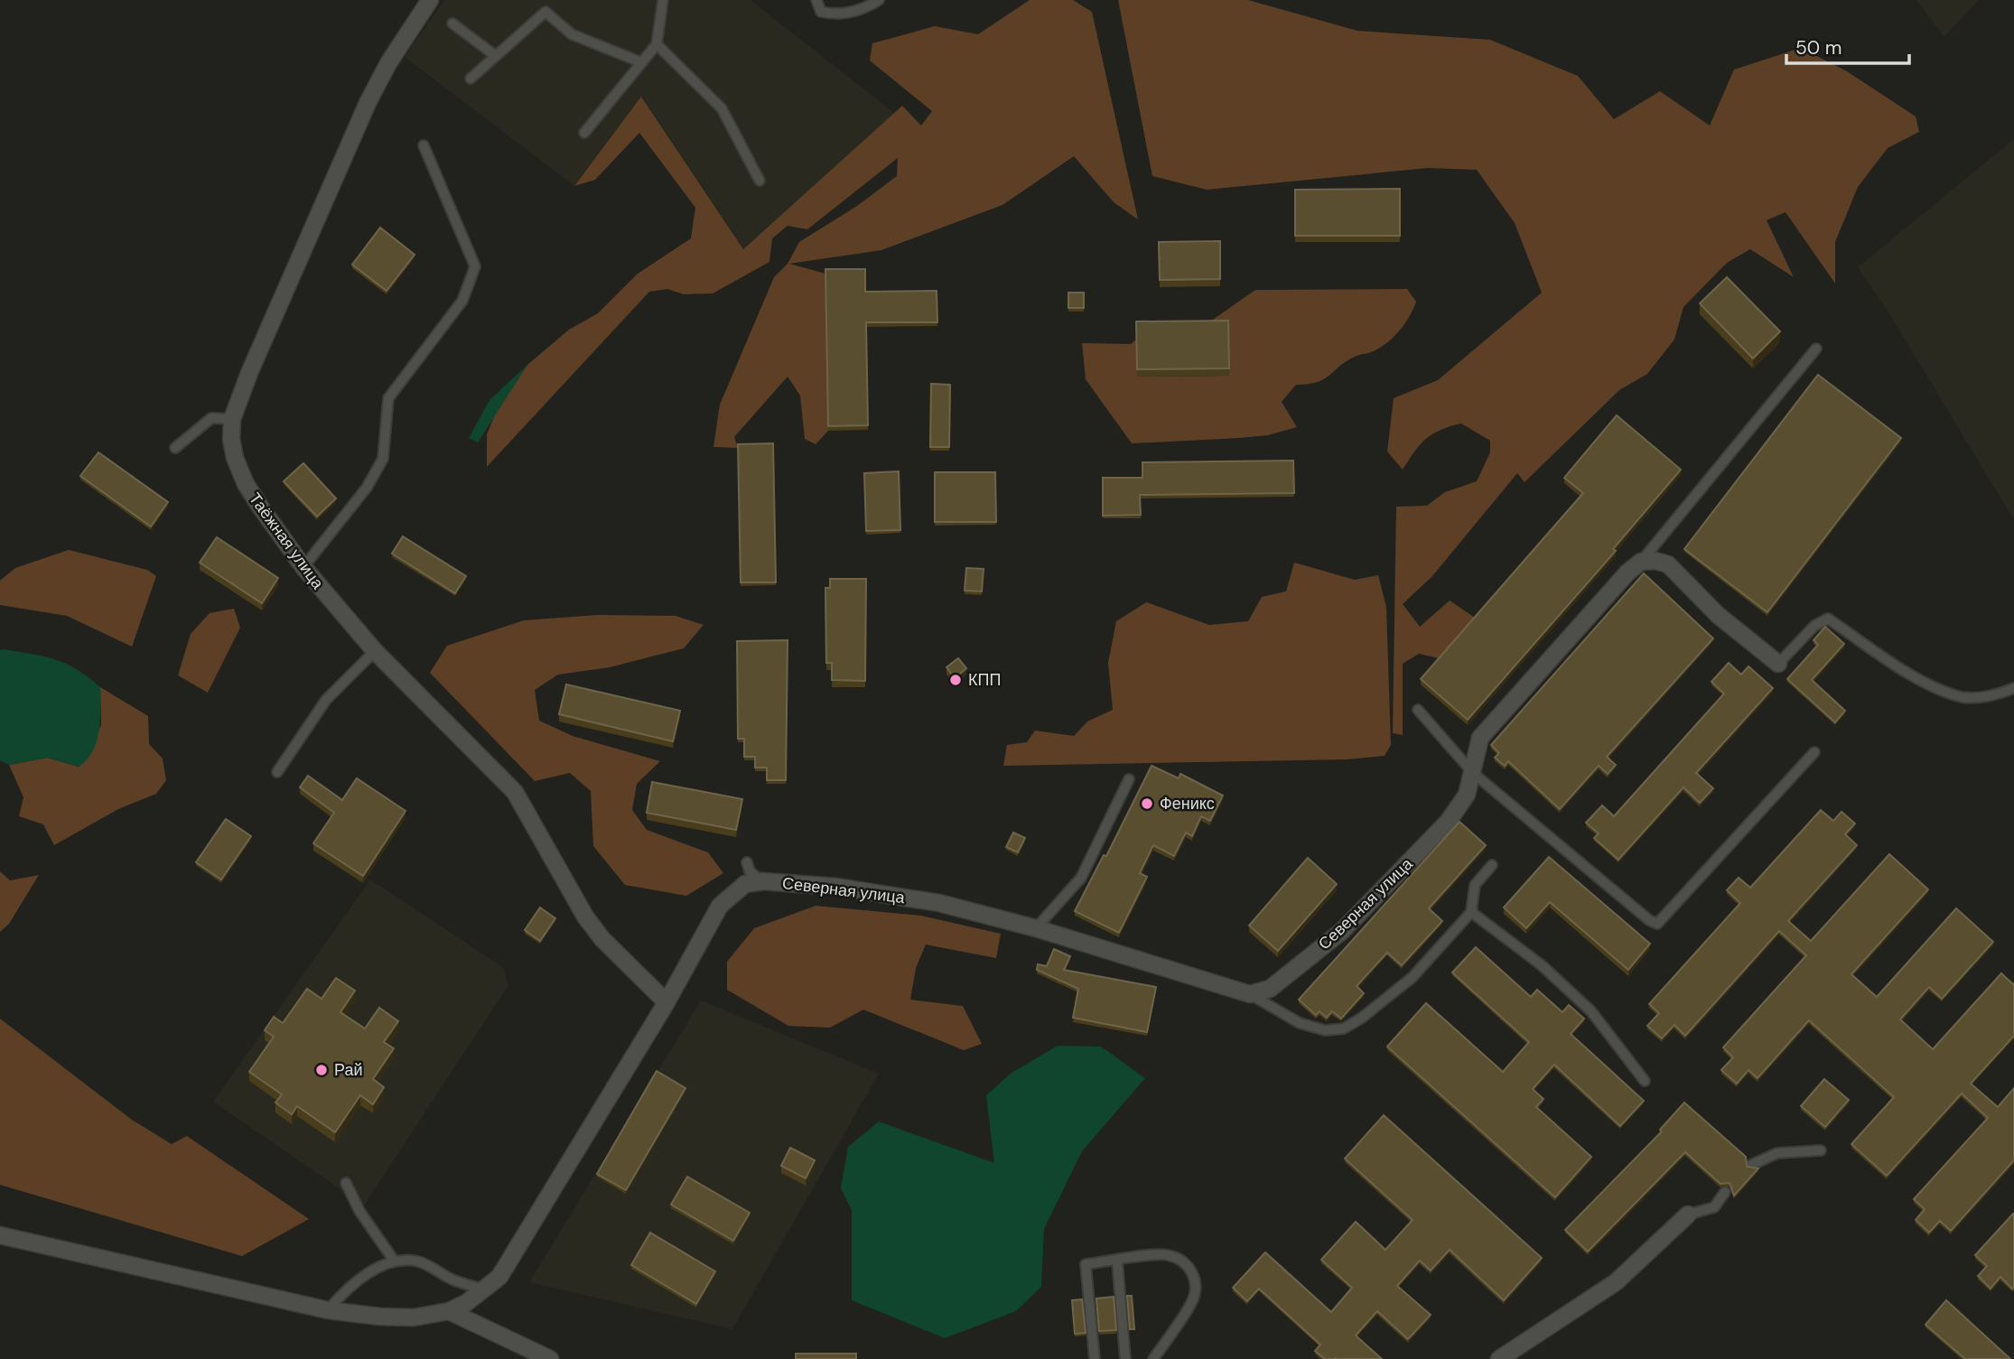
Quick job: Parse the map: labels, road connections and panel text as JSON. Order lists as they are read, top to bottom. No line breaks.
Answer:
{"streets":{"street":["Таёжная улица","Северная улица"]},"crossings":[["Таёжная улица","Северная улица"]],"places":["КПП","Феникс","Рай"],"scale_bar":"50 m"}
